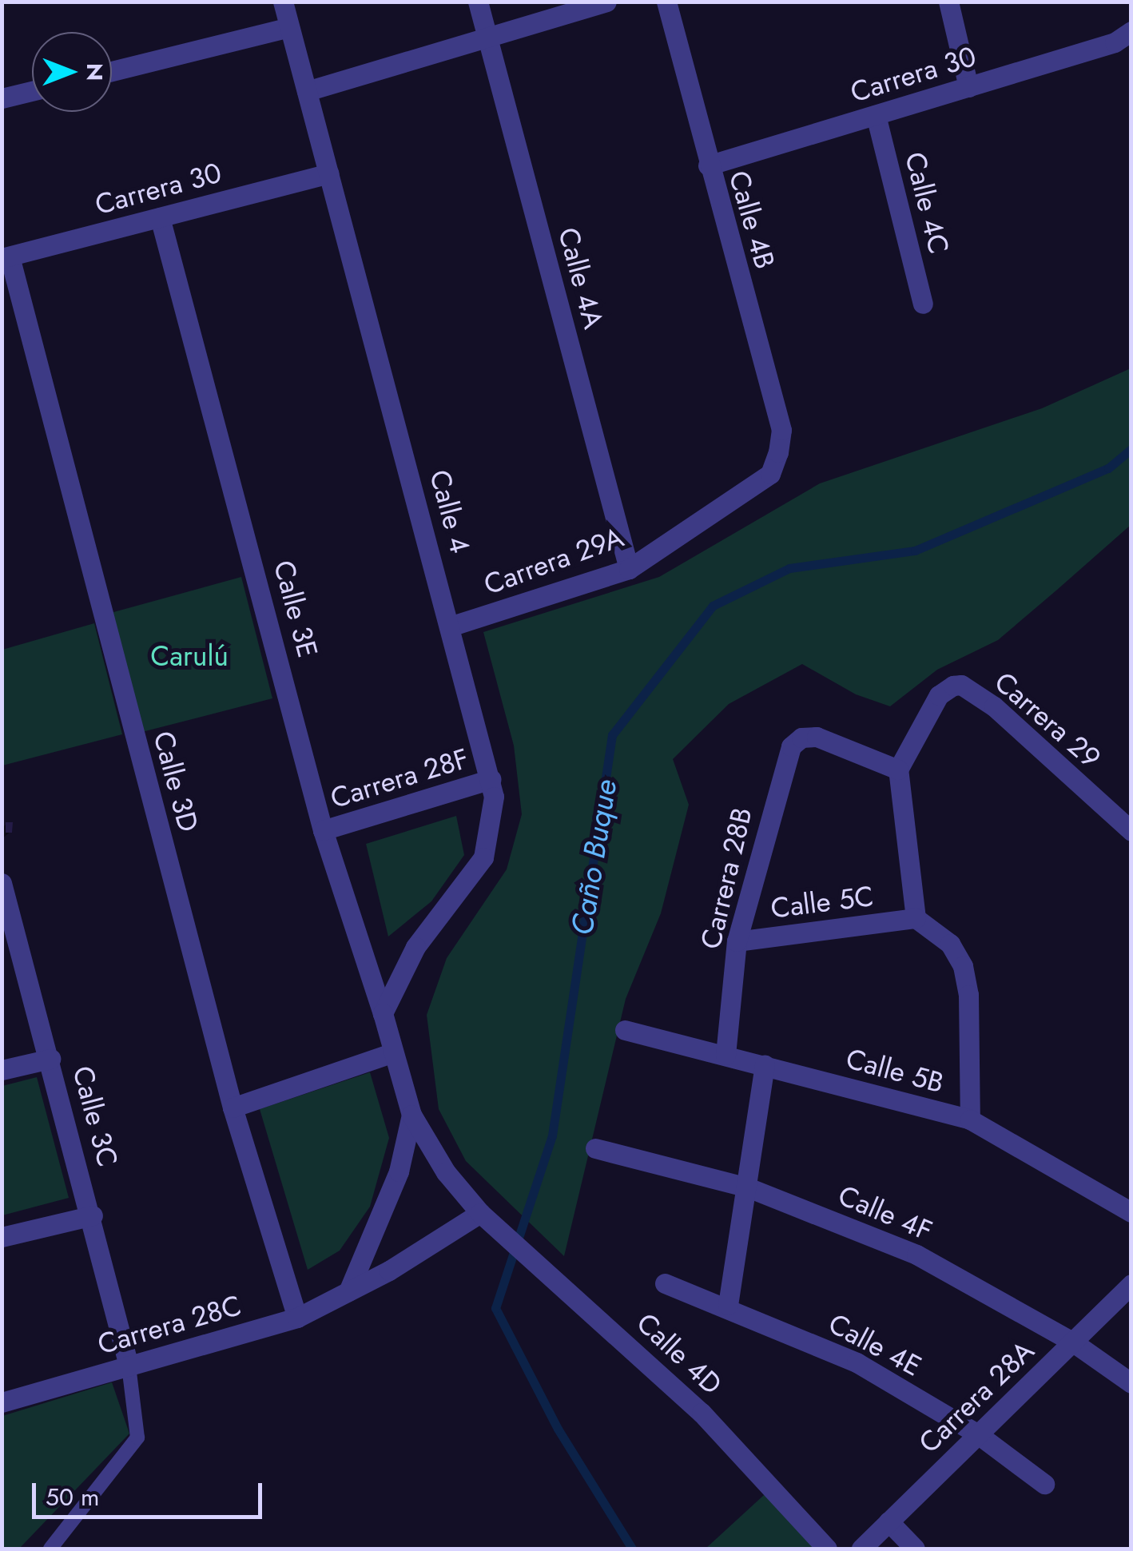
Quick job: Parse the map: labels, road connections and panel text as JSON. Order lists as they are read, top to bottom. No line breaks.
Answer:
{"streets":{"street":["Carrera 30","Calle 4C","Calle 4B","Calle 4A","Calle 4","Carrera 29A","Calle 3E","Carrera 29","Carrera 28F","Calle 3D","Carrera 28B","Calle 5C","Calle 5B","Calle 3C","Calle 4F","Carrera 28C","Calle 4E","Calle 4D","Carrera 28A"]},"crossings":[["Carrera 30","Calle 4C"],["Carrera 30","Calle 4B"],["Carrera 30","Calle 4"],["Carrera 30","Calle 3E"],["Carrera 30","Calle 3D"],["Calle 4B","Carrera 29A"],["Calle 4A","Carrera 29A"],["Calle 4","Carrera 29A"],["Calle 4","Calle 3E"],["Calle 4","Carrera 28F"],["Calle 3E","Carrera 28F"],["Carrera 29","Carrera 28B"],["Calle 3D","Carrera 28C"],["Carrera 28B","Calle 5C"],["Carrera 28B","Calle 5B"],["Calle 3C","Carrera 28C"],["Calle 4F","Carrera 28A"],["Carrera 28C","Calle 4D"],["Calle 4E","Carrera 28A"]],"water":["Caño Buque"],"parks":["Carulú"],"scale_bar":"50 m","north":"right"}
